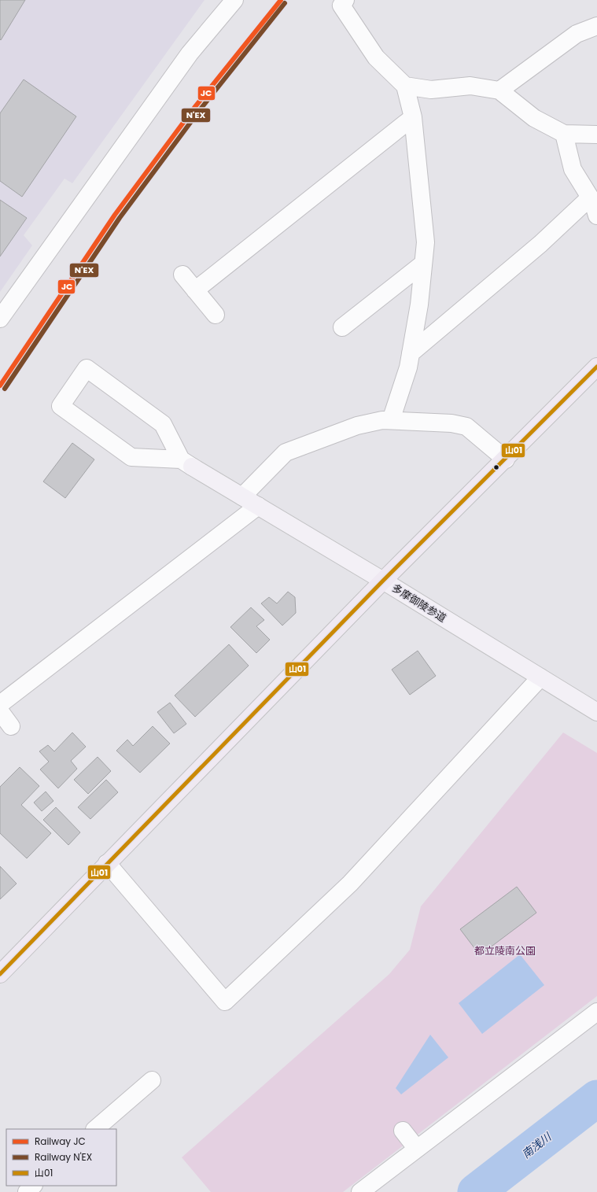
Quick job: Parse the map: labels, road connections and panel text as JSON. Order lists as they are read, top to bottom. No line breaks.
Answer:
{"streets":{"main road":["多摩御陵参道"]},"water":["南浅川"],"parks":["都立陵南公園"],"lines":["rail line JC","rail line N'EX","transit line 山01"],"legend":["Railway JC","Railway N'EX","山01"]}
